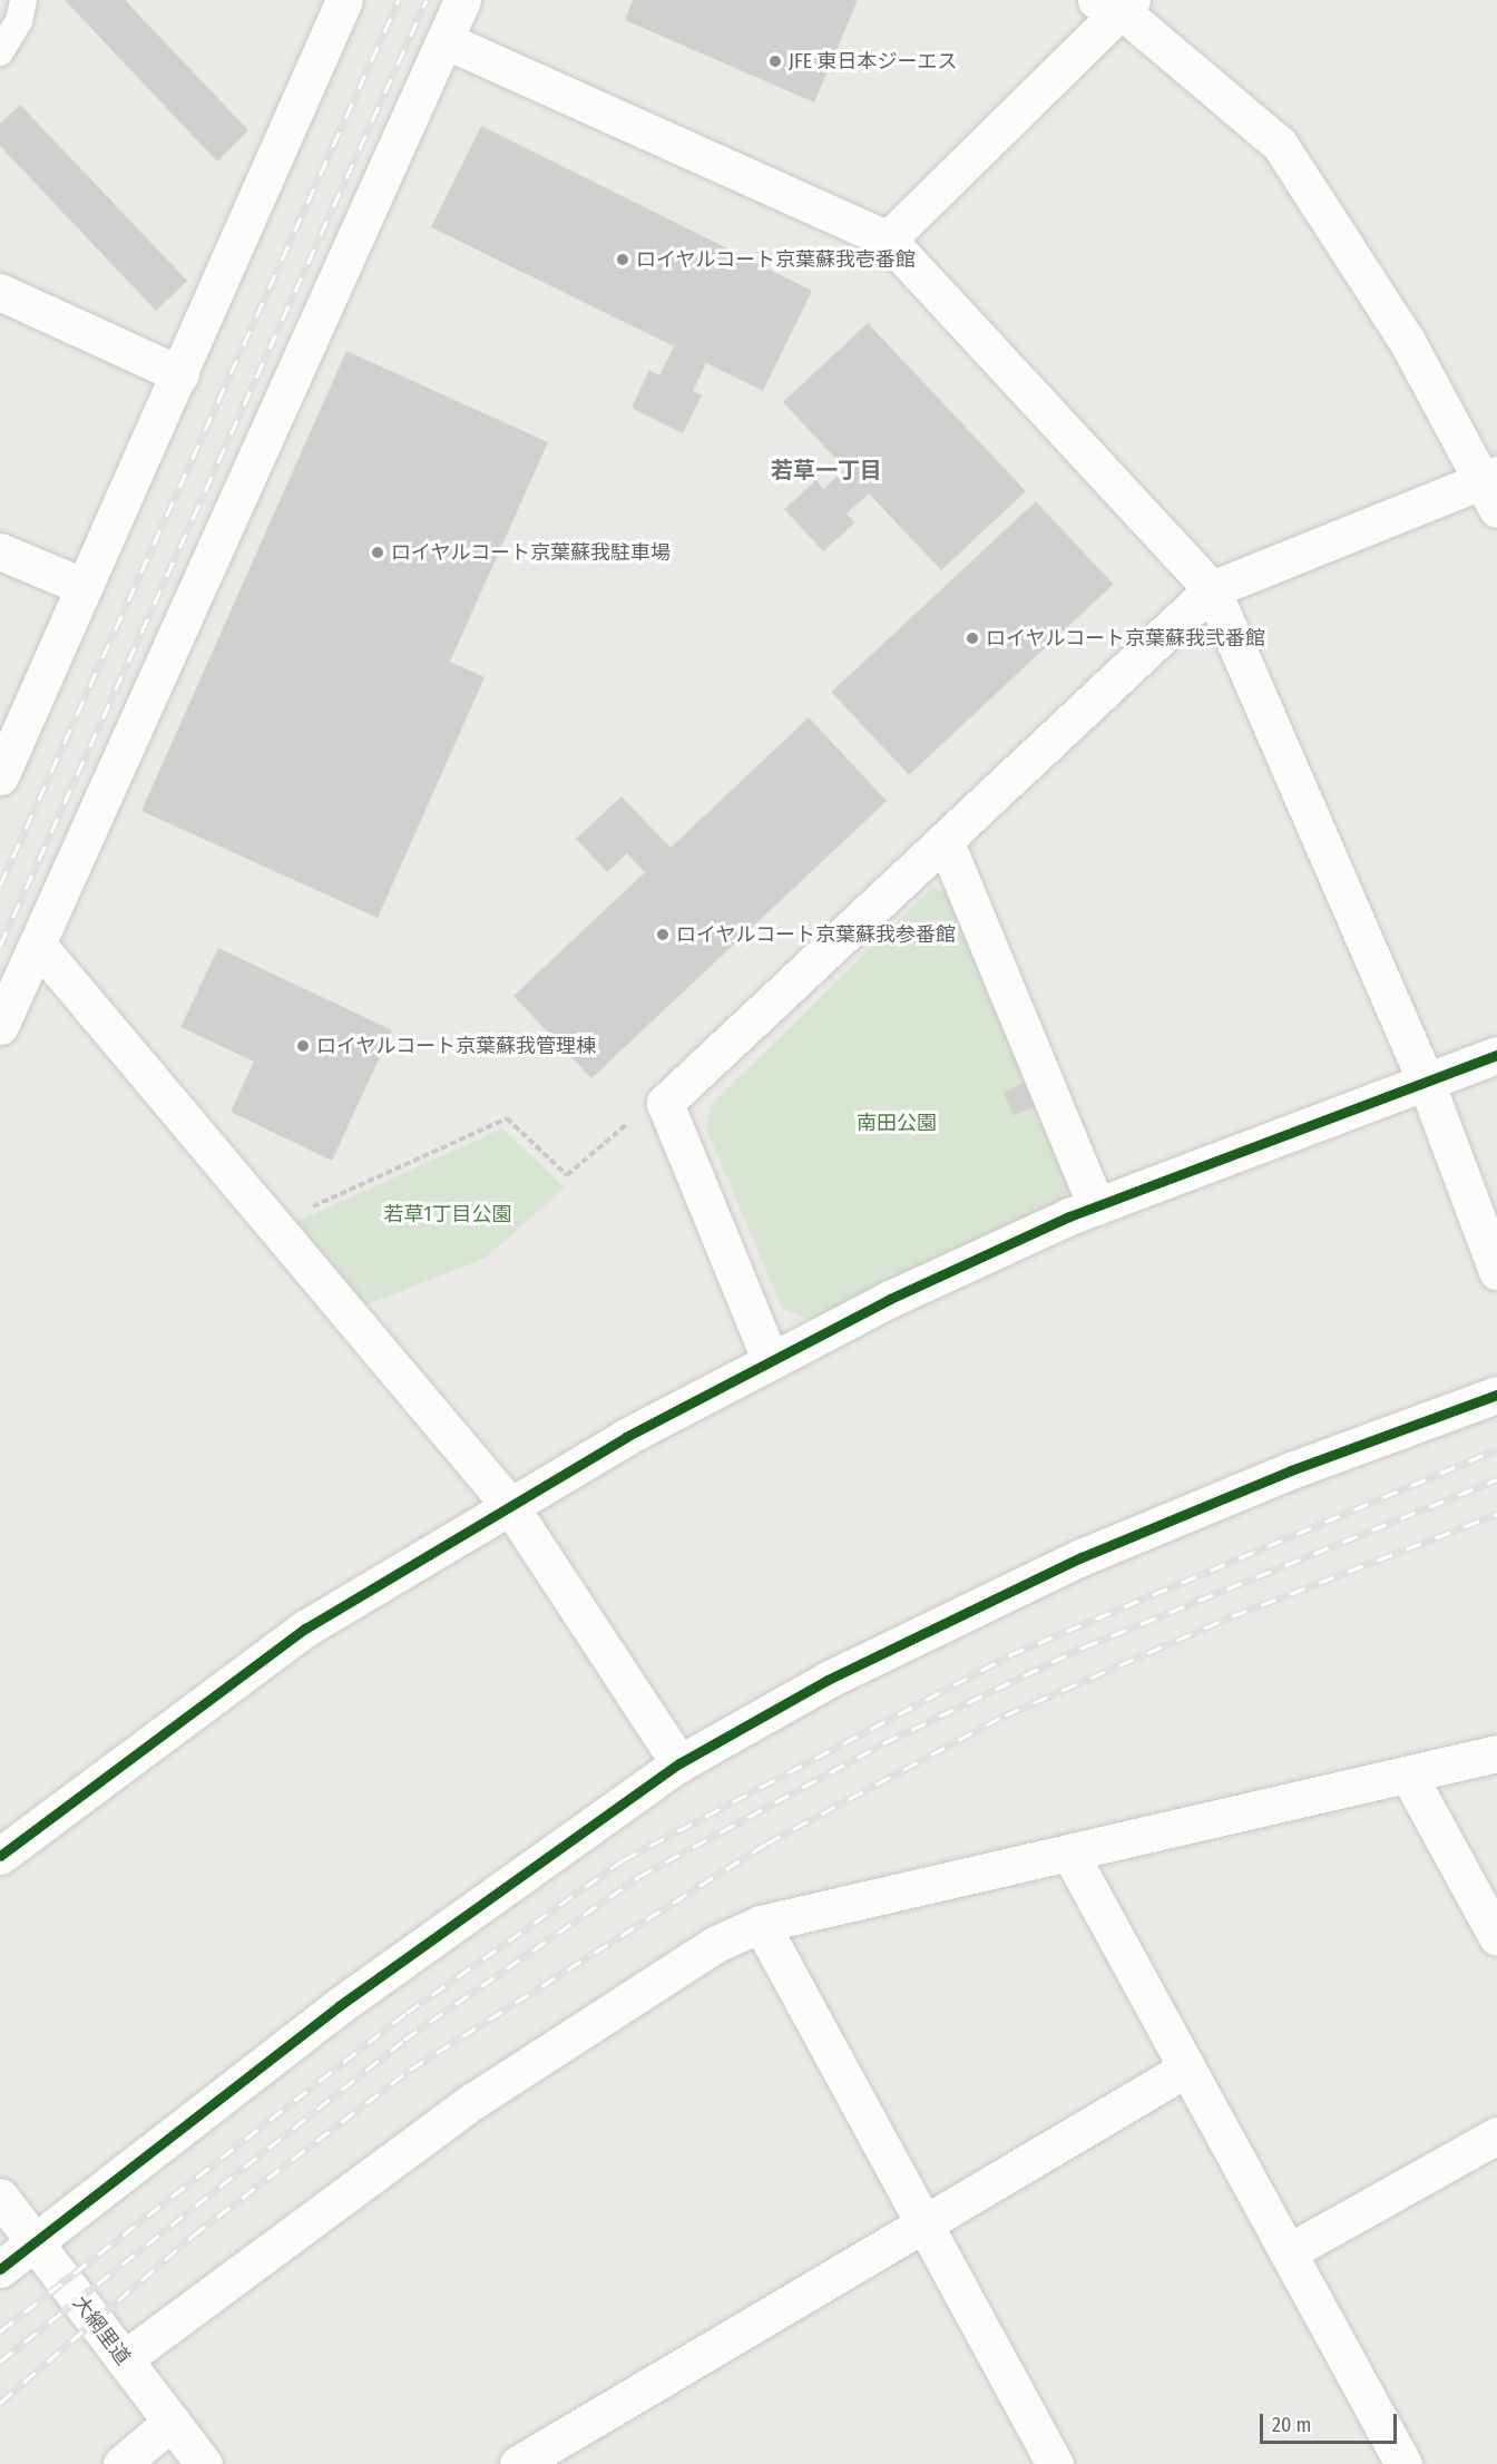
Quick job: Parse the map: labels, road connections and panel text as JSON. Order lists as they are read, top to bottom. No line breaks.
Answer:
{"streets":{"street":["大網里道"]},"districts":["若草一丁目"],"parks":["南田公園","若草1丁目公園"],"places":["JFE 東日本ジーエス","ロイヤルコート京葉蘇我壱番館","ロイヤルコート京葉蘇我駐車場","ロイヤルコート京葉蘇我弐番館","ロイヤルコート京葉蘇我参番館","ロイヤルコート京葉蘇我管理棟"],"scale_bar":"20 m"}
